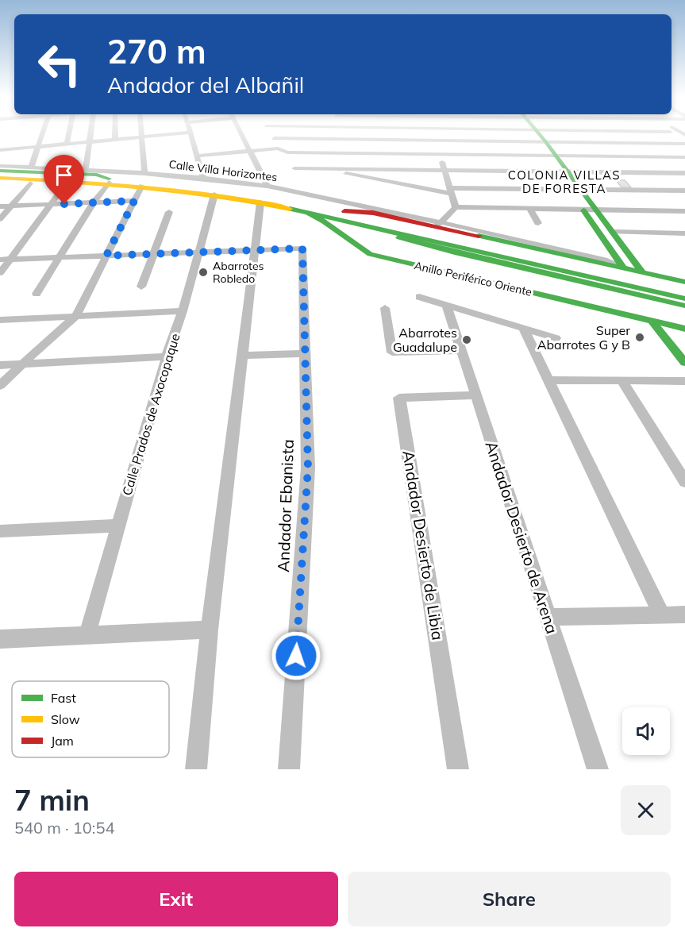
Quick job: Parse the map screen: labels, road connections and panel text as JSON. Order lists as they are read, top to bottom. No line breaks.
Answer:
{"streets":{"main road":["Anillo Periférico Oriente"],"street":["Calle Villa Horizontes","Calle Prados de Axocopaque","Andador Ebanista","Andador Desierto de Arena","Andador Desierto de Libia"]},"crossings":[["Calle Villa Horizontes","Anillo Periférico Oriente"],["Anillo Periférico Oriente","Calle Prados de Axocopaque"],["Andador Desierto de Arena","Andador Desierto de Libia"]],"districts":["COLONIA VILLAS DE FORESTA"],"places":["Abarrotes Robledo","Super Abarrotes G y B","Abarrotes Guadalupe"],"legend":["Fast","Slow","Jam"],"page":{"turn":["270 m","Andador del Albañil"],"heading":["7 min","540 m · 10:54"],"buttons":["Exit","Share"]}}
